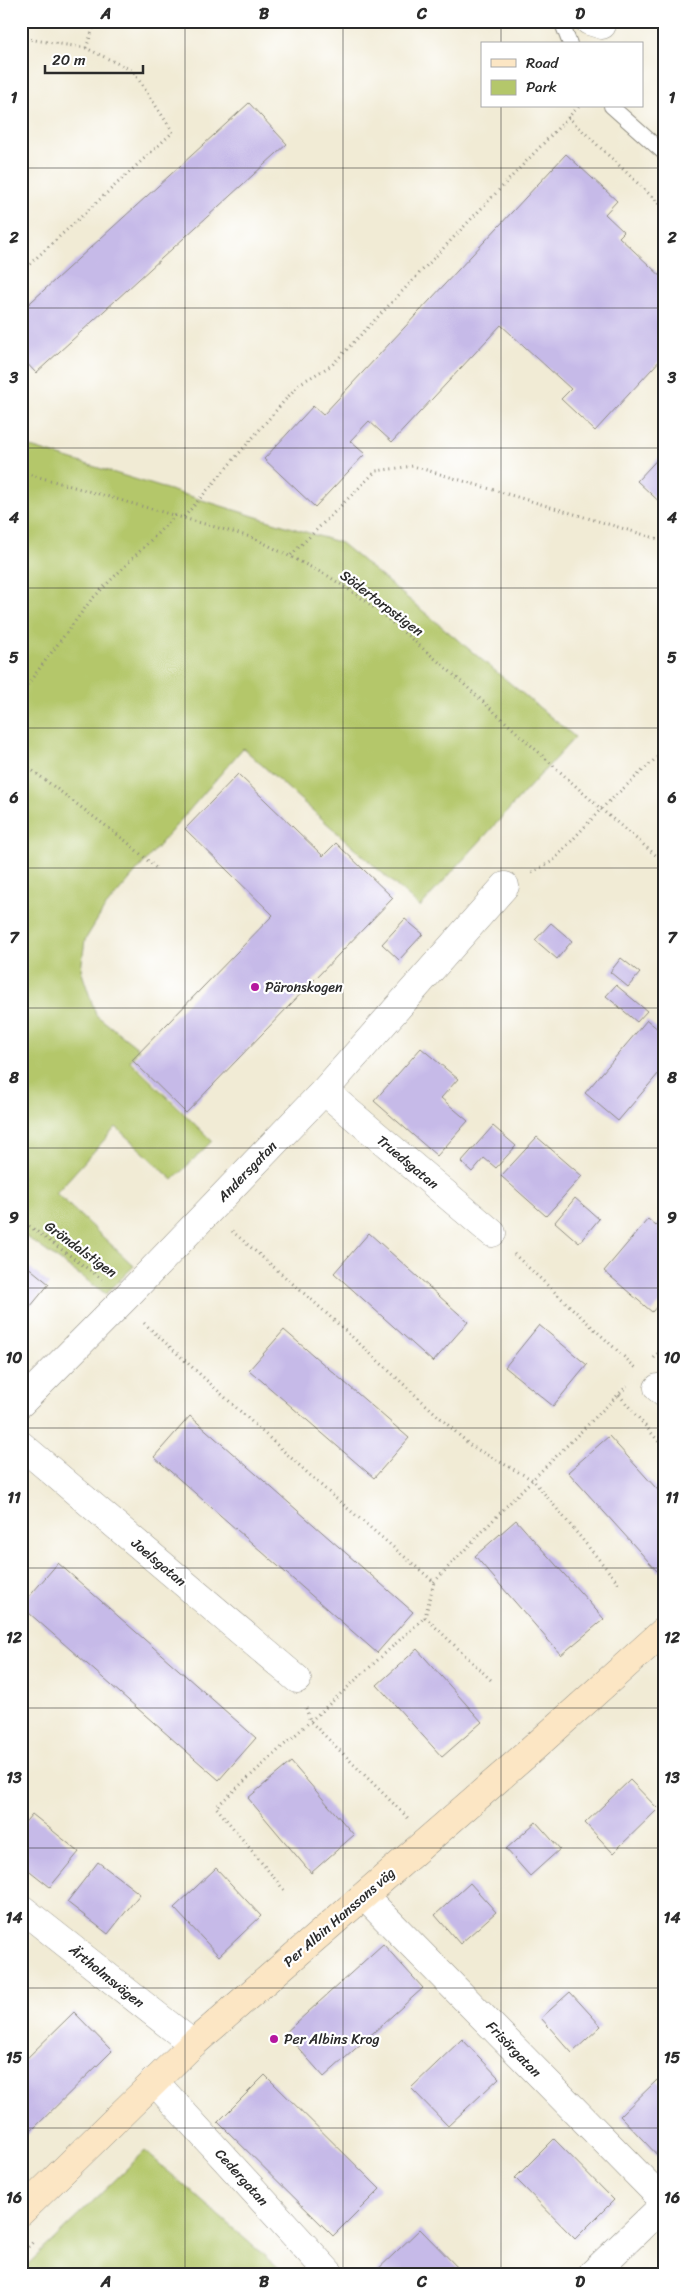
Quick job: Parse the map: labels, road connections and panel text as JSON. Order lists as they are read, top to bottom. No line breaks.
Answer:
{"streets":{"street":["Truedsgatan","Andersgatan","Joelsgatan","Per Albin Hanssons väg","Ärtholmsvägen","Frisörgatan","Cedergatan"],"path":["Södertorpstigen","Gröndalstigen"]},"crossings":[["Truedsgatan","Andersgatan"],["Andersgatan","Gröndalstigen"],["Per Albin Hanssons väg","Ärtholmsvägen"],["Per Albin Hanssons väg","Frisörgatan"],["Per Albin Hanssons väg","Cedergatan"]],"places":["Päronskogen","Per Albins Krog"],"legend":["Road","Park"],"scale_bar":"20 m","grid":{"columns":["A","B","C","D"],"rows":["1","2","3","4","5","6","7","8","9","10","11","12","13","14","15","16"]}}
